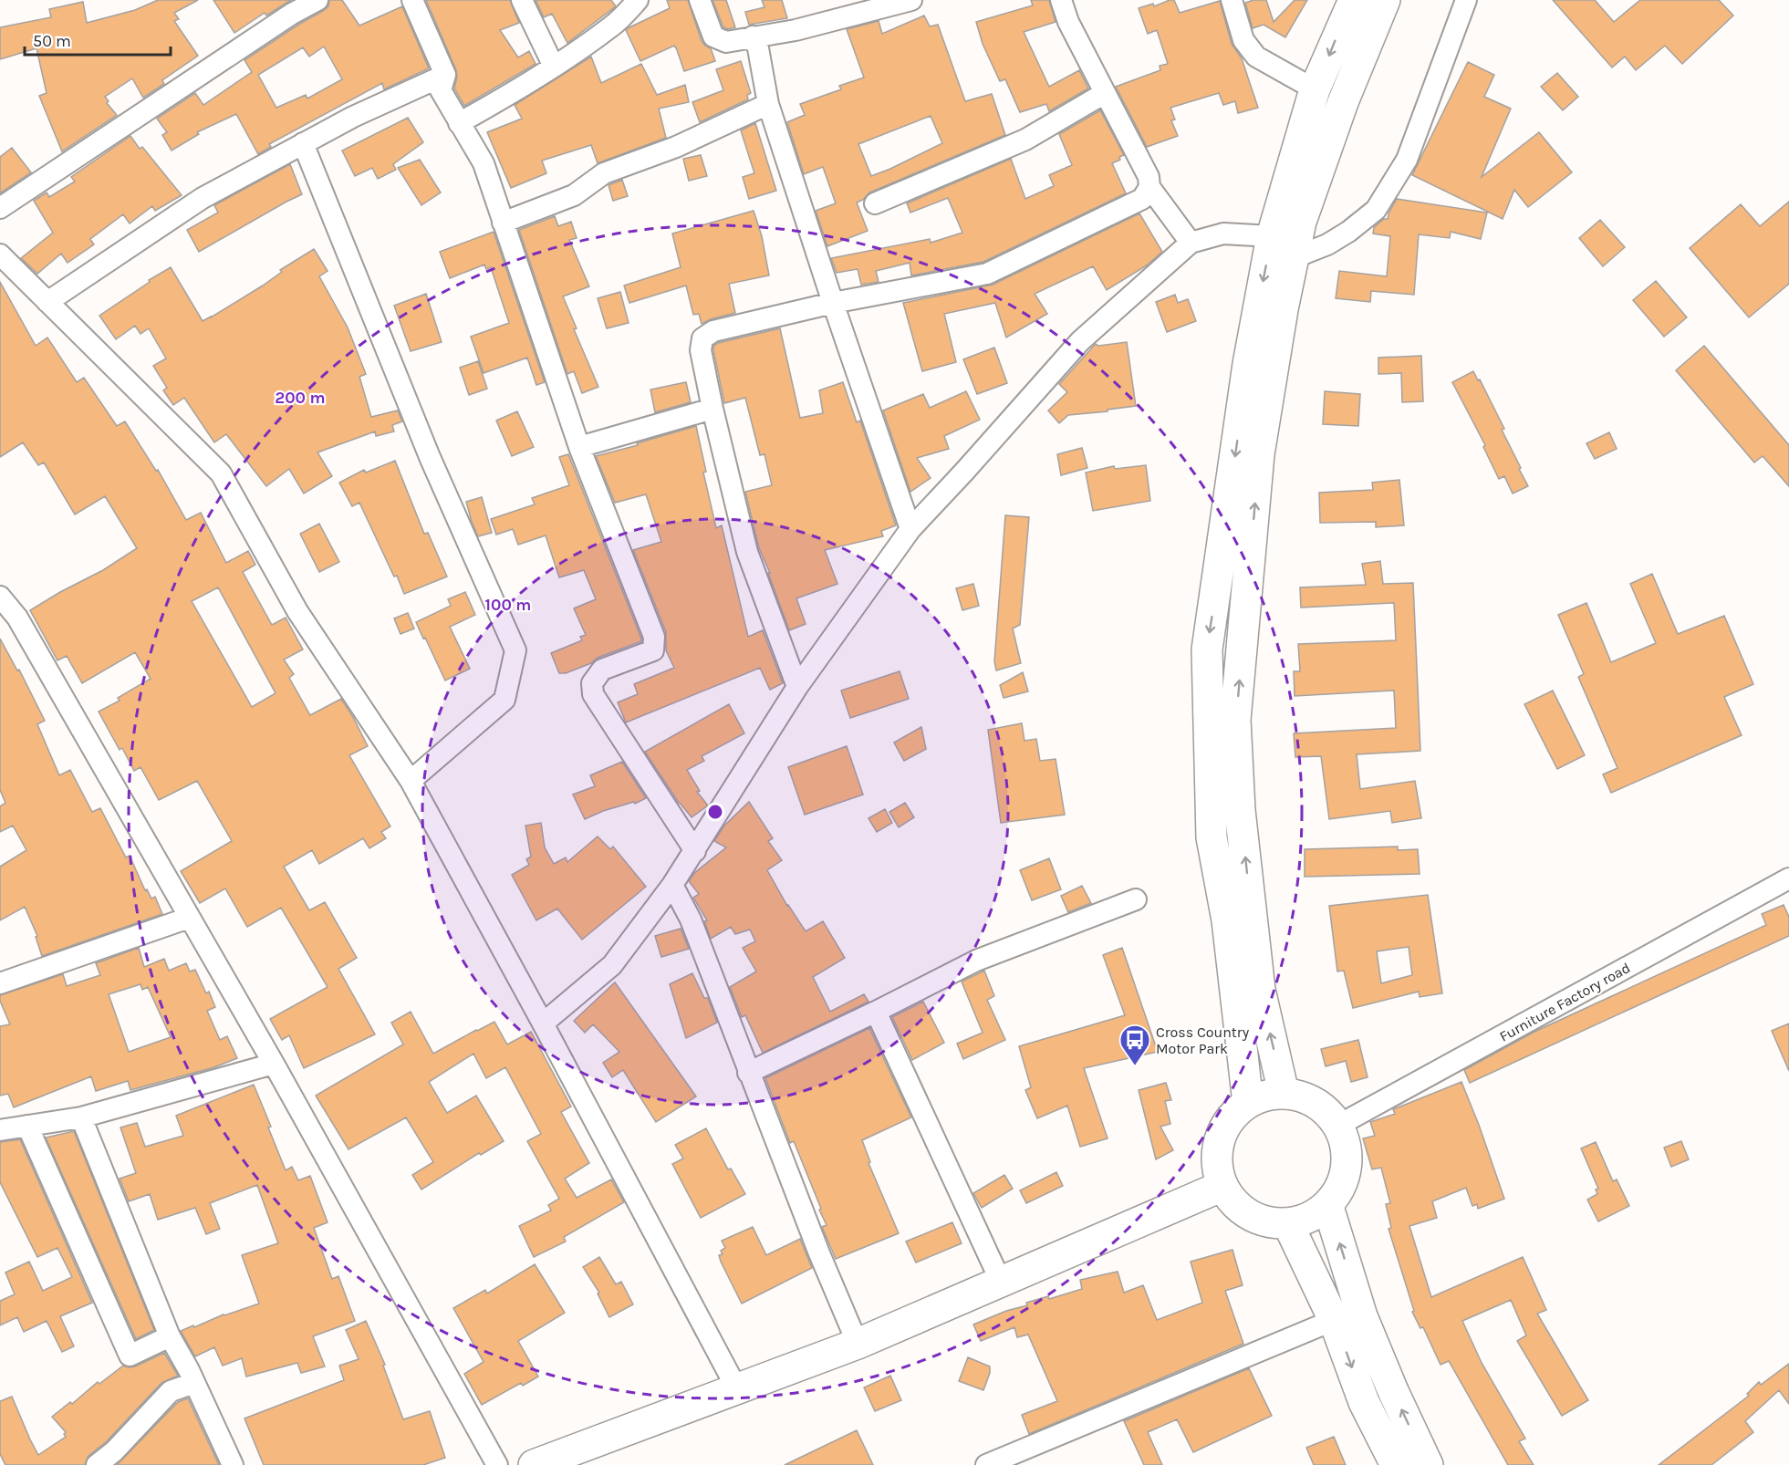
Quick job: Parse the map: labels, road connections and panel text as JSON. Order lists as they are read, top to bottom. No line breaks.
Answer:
{"streets":{"street":["Furniture Factory road"]},"places":{"bus stop":["Cross Country Motor Park"]},"scale_bar":"50 m","rings":["200 m","100 m"]}
